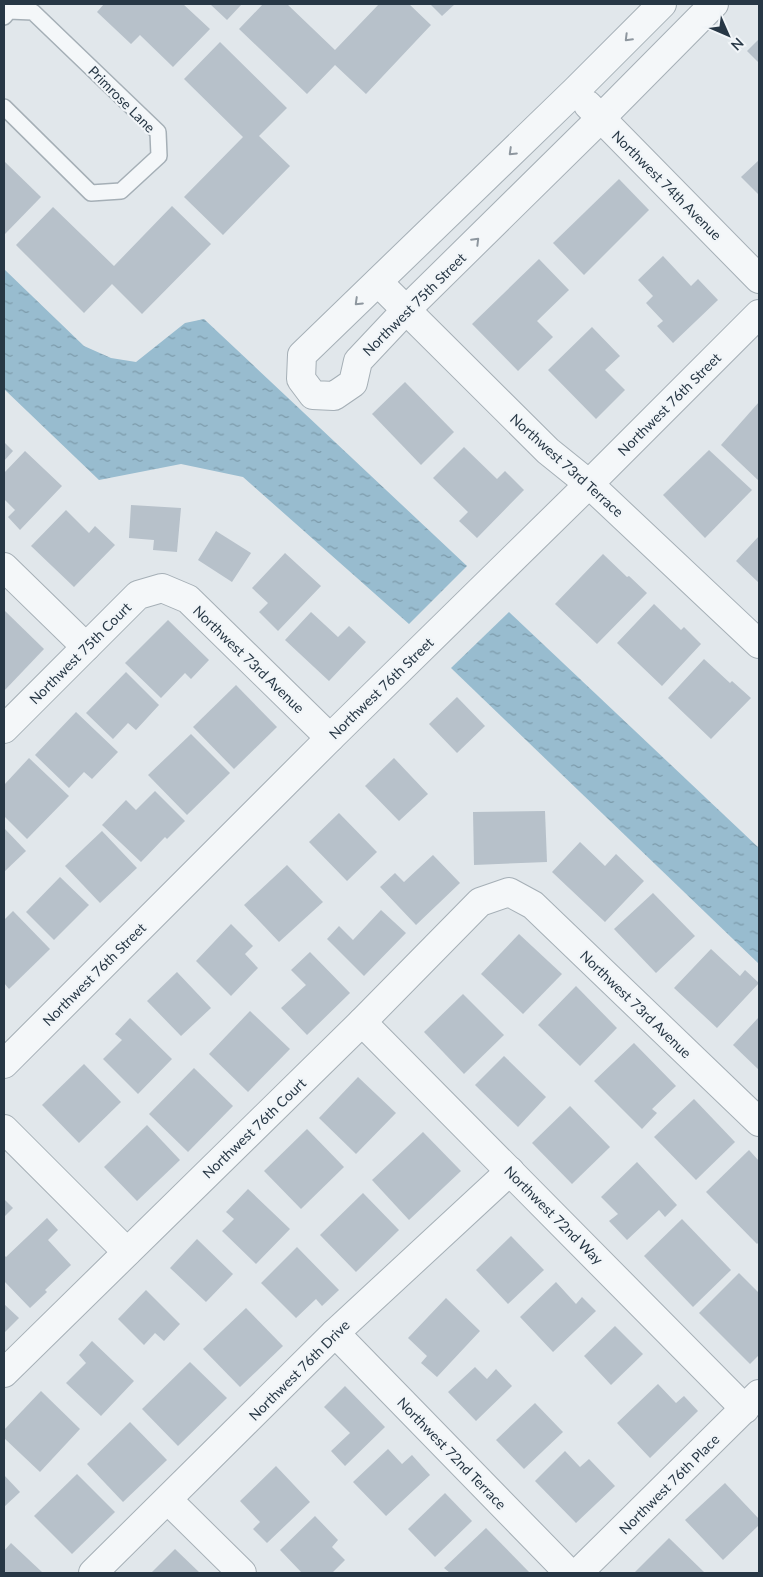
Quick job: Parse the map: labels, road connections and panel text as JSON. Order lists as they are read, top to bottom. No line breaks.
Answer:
{"streets":{"street":["Northwest 74th Avenue","Northwest 75th Street","Northwest 76th Street","Northwest 73rd Terrace","Northwest 75th Court","Northwest 73rd Avenue","Northwest 76th Court","Northwest 72nd Way","Northwest 76th Drive","Northwest 72nd Terrace","Northwest 76th Place"],"lane":["Primrose Lane"]},"crossings":[["Northwest 74th Avenue","Northwest 75th Street"],["Northwest 75th Street","Northwest 73rd Terrace"],["Northwest 76th Street","Northwest 73rd Terrace"],["Northwest 76th Street","Northwest 73rd Avenue"],["Northwest 75th Court","Northwest 73rd Avenue"],["Northwest 73rd Avenue","Northwest 76th Court"],["Northwest 76th Court","Northwest 72nd Way"],["Northwest 72nd Way","Northwest 76th Drive"],["Northwest 72nd Way","Northwest 76th Place"],["Northwest 76th Drive","Northwest 72nd Terrace"]],"north":"bottom right"}
